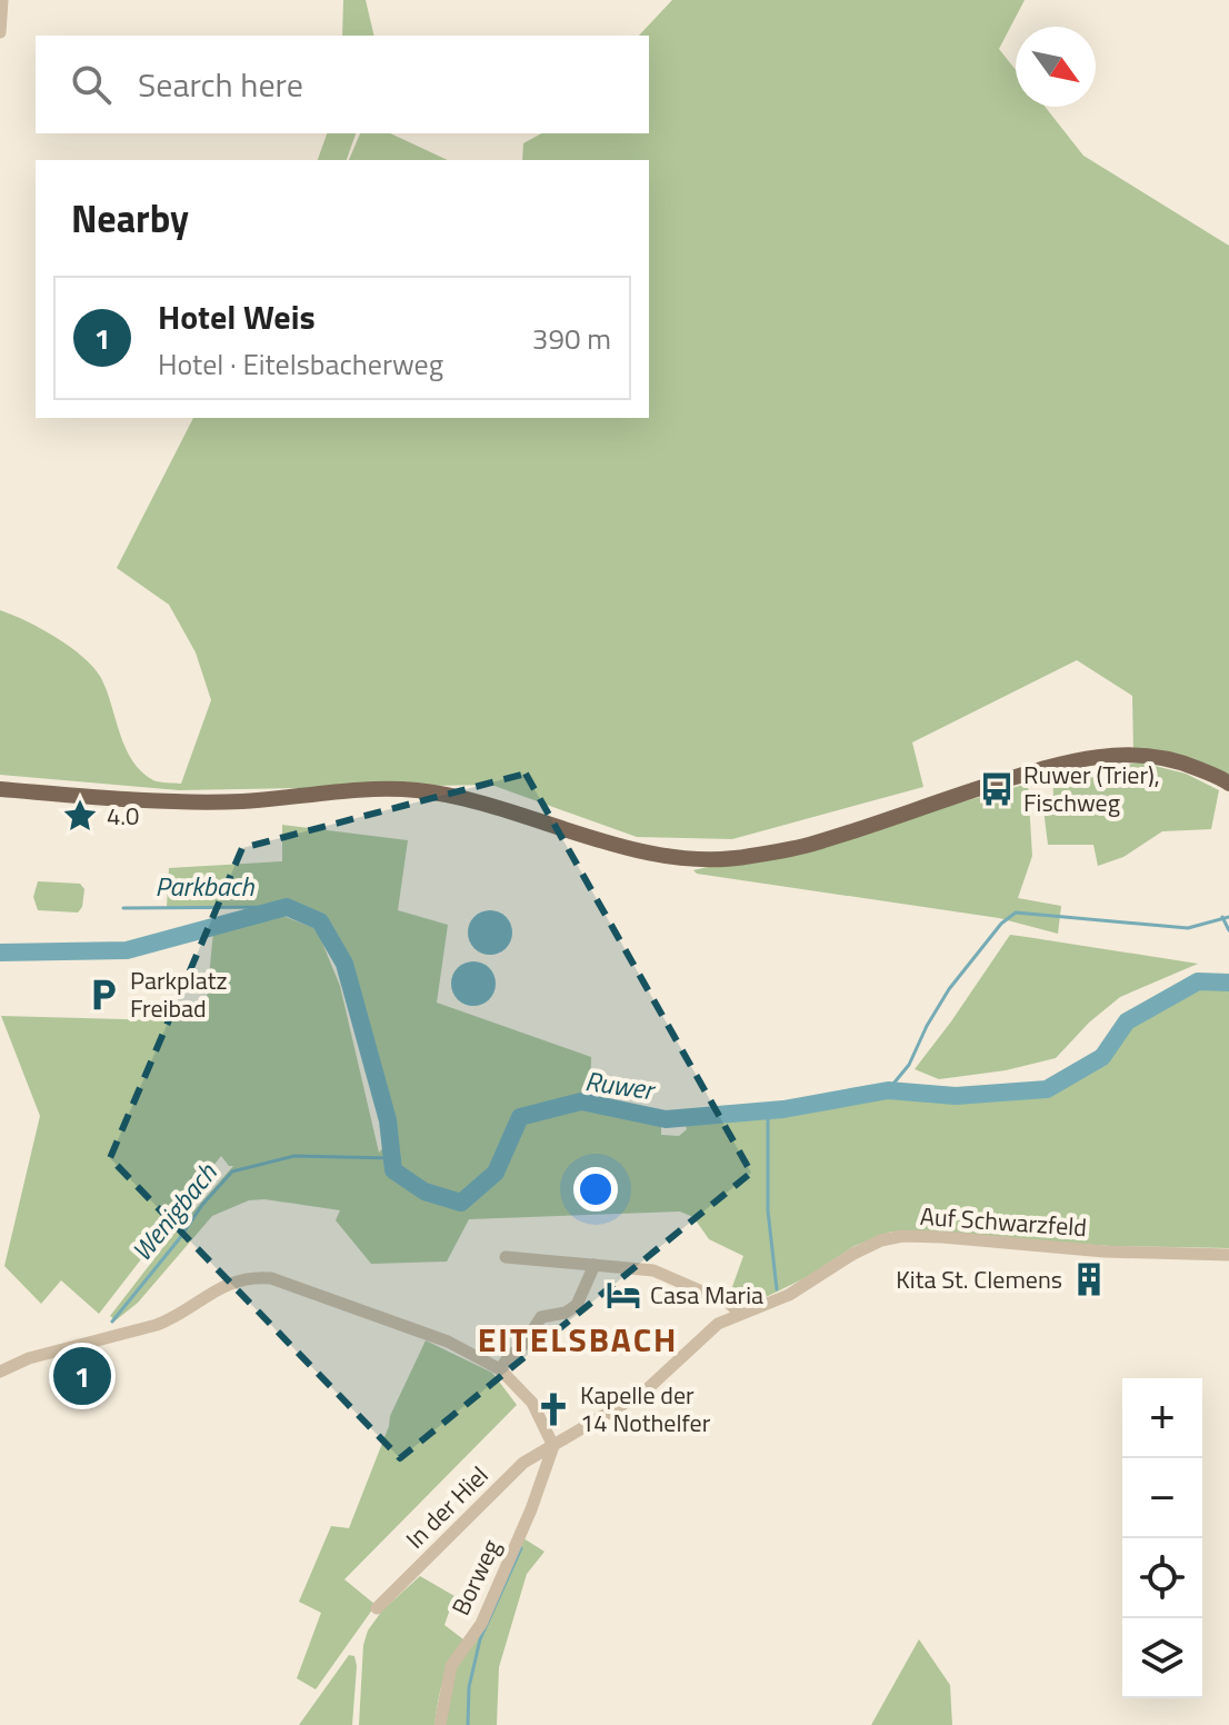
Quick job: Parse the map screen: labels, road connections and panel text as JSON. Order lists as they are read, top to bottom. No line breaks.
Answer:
{"streets":{"street":["Auf Schwarzfeld","In der Hiel","Borweg"]},"crossings":[["Auf Schwarzfeld","In der Hiel"],["Auf Schwarzfeld","Borweg"],["In der Hiel","Borweg"]],"districts":["EITELSBACH"],"water":["Parkbach","Ruwer","Wenigbach"],"places":{"bus stop":["Ruwer (Trier), Fischweg"],"place":["4.0"],"parking":["Parkplatz Freibad"],"building":["Kita St. Clemens"],"hotel":["Casa Maria"],"church":["Kapelle der 14 Nothelfer"]},"north":"bottom right","page":{"search":"Search here","heading":"Nearby","list":[{"mark":"1","name":"Hotel Weis","note":"Hotel · Eitelsbacherweg","value":"390 m"}],"pins":"1","map_buttons":["+","−"]}}
